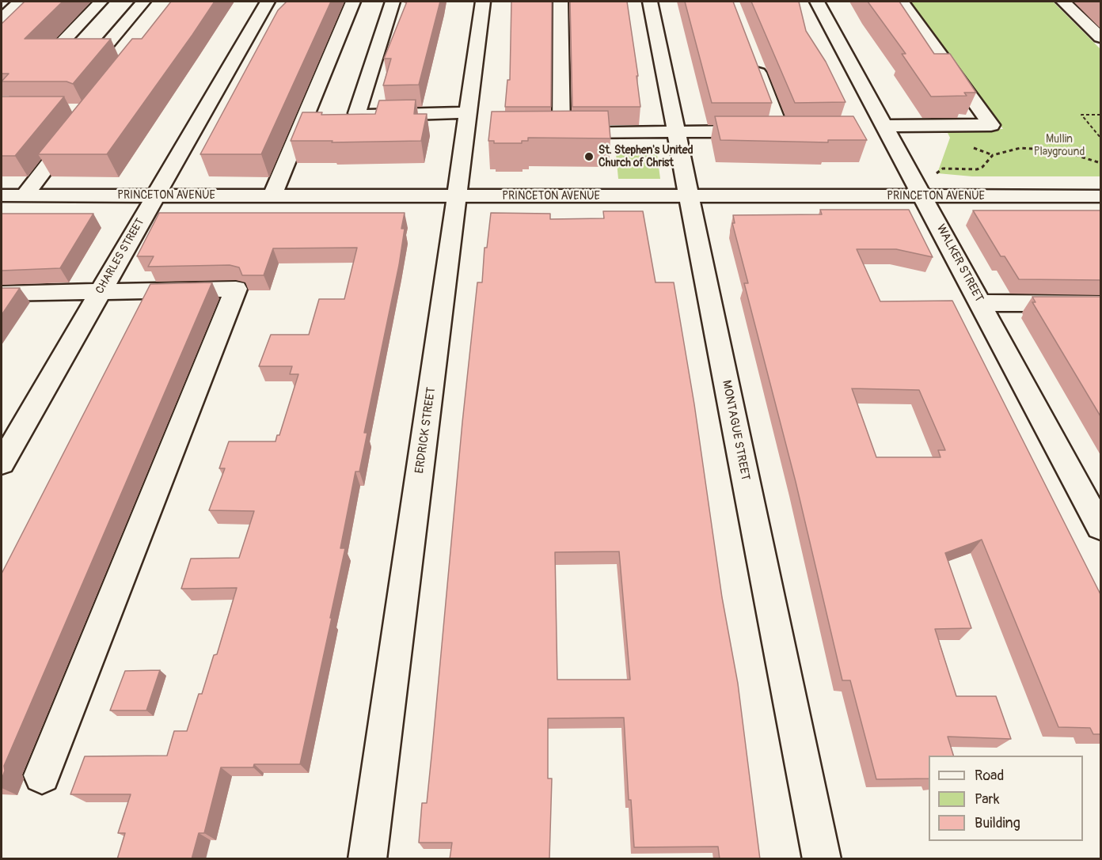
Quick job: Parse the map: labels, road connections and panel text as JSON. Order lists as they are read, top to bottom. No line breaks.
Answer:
{"streets":{"street":["PRINCETON AVENUE","CHARLES STREET","WALKER STREET","ERDRICK STREET","MONTAGUE STREET"]},"crossings":[["PRINCETON AVENUE","CHARLES STREET"],["PRINCETON AVENUE","WALKER STREET"],["PRINCETON AVENUE","ERDRICK STREET"],["PRINCETON AVENUE","MONTAGUE STREET"]],"parks":["Mullin Playground"],"places":["St. Stephen's United Church of Christ"],"legend":["Road","Park","Building"]}
